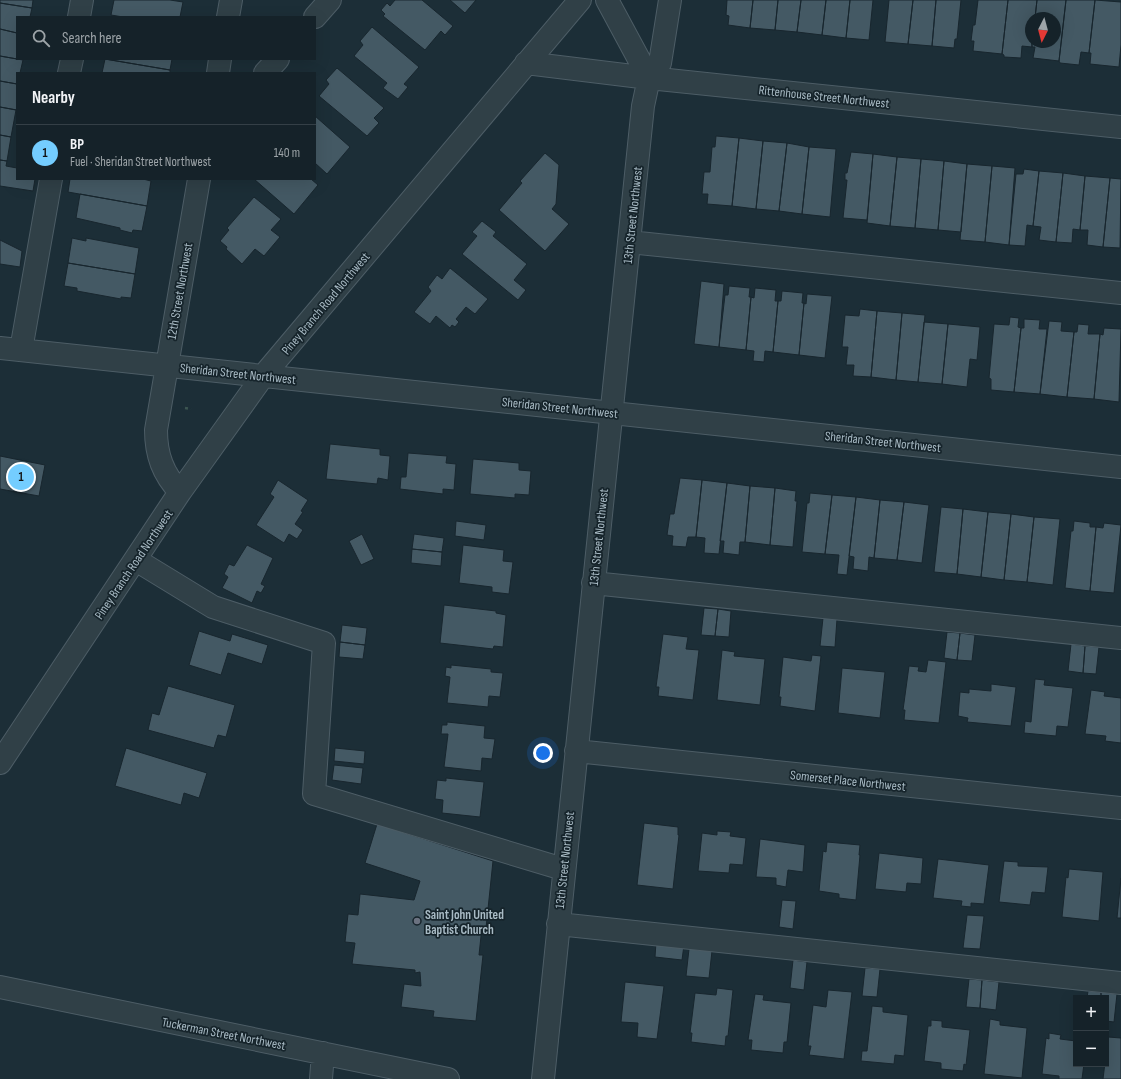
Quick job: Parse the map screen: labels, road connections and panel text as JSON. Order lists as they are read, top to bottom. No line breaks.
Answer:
{"streets":{"street":["Rittenhouse Street Northwest","13th Street Northwest","12th Street Northwest","Piney Branch Road Northwest","Sheridan Street Northwest","Somerset Place Northwest","Tuckerman Street Northwest"]},"crossings":[["Rittenhouse Street Northwest","13th Street Northwest"],["Rittenhouse Street Northwest","Piney Branch Road Northwest"],["13th Street Northwest","Sheridan Street Northwest"],["13th Street Northwest","Somerset Place Northwest"],["12th Street Northwest","Piney Branch Road Northwest"],["12th Street Northwest","Sheridan Street Northwest"],["Piney Branch Road Northwest","Sheridan Street Northwest"]],"places":["Saint John United Baptist Church"],"north":"bottom","page":{"search":"Search here","heading":"Nearby","list":[{"mark":"1","name":"BP","note":"Fuel · Sheridan Street Northwest","value":"140 m"}],"pins":"1","map_buttons":["+","−"]}}
